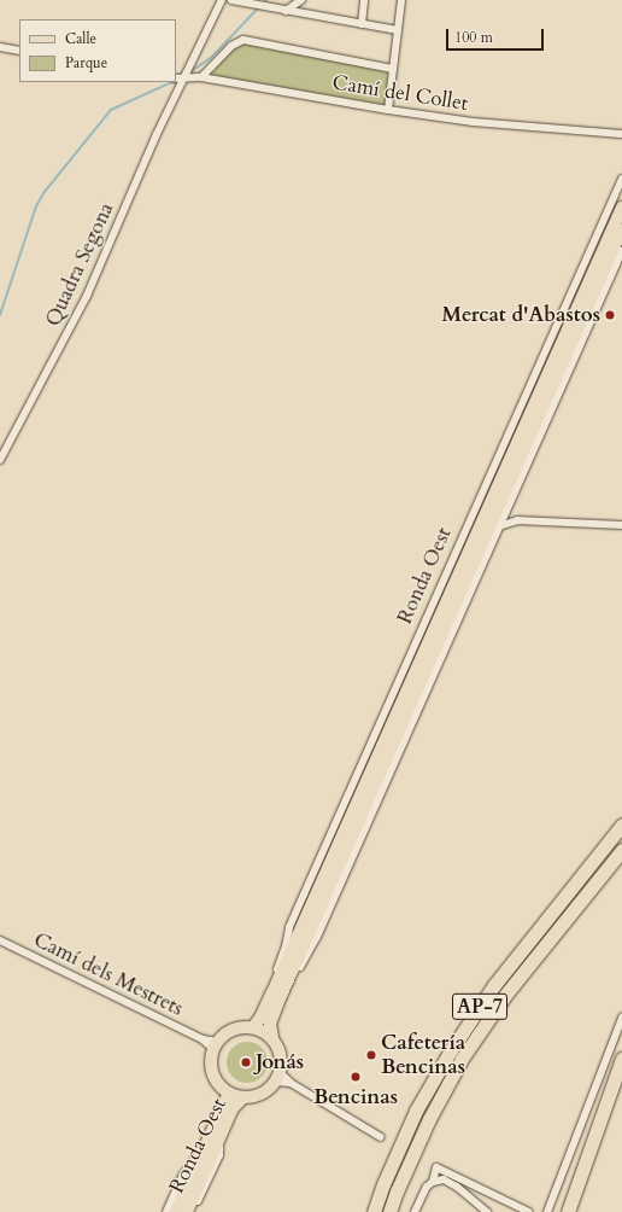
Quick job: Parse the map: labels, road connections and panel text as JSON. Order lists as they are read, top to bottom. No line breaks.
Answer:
{"streets":{"highway":["AP-7"],"main road":["Ronda Oest"],"street":["Camí del Collet","Quadra Segona","Camí dels Mestrets"]},"crossings":[["Camí del Collet","Quadra Segona"],["Ronda Oest","Camí dels Mestrets"]],"places":["Mercat d'Abastos","Cafetería Bencinas","Jonás","Bencinas"],"legend":["Calle","Parque"],"scale_bar":"100 m"}
